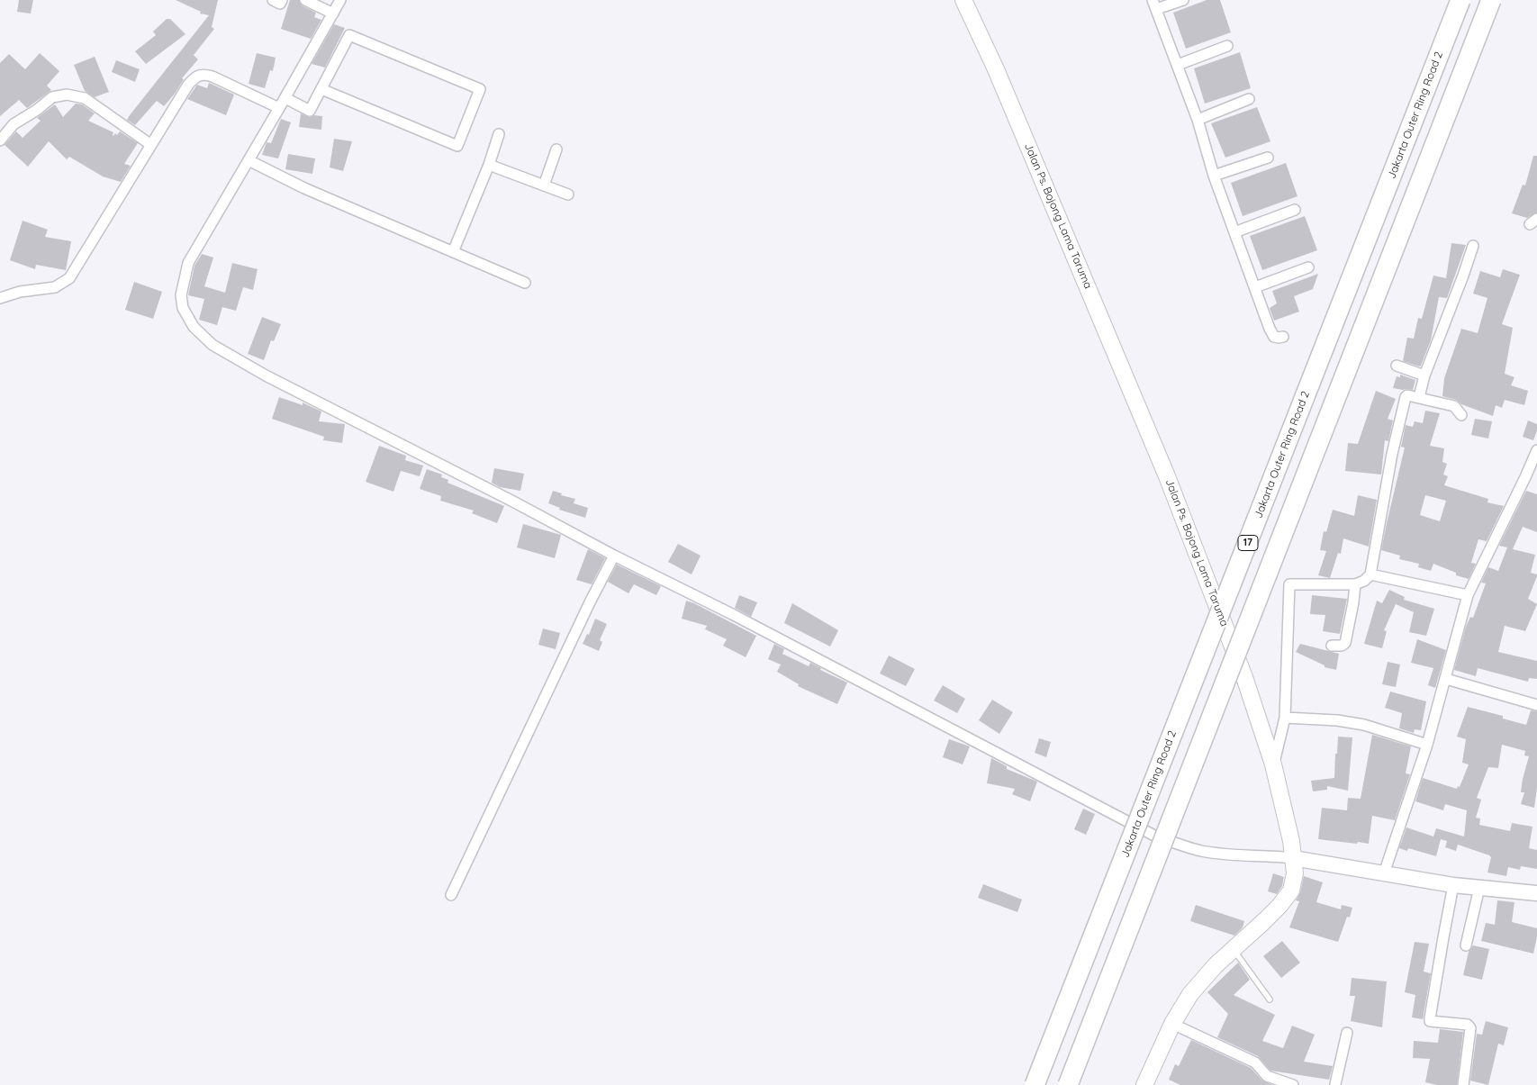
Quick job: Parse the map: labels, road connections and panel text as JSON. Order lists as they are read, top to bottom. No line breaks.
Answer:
{"streets":{"highway":["Jakarta Outer Ring Road 2","17"],"main road":["Jalan Ps. Bojong Lama Taruma"]}}
